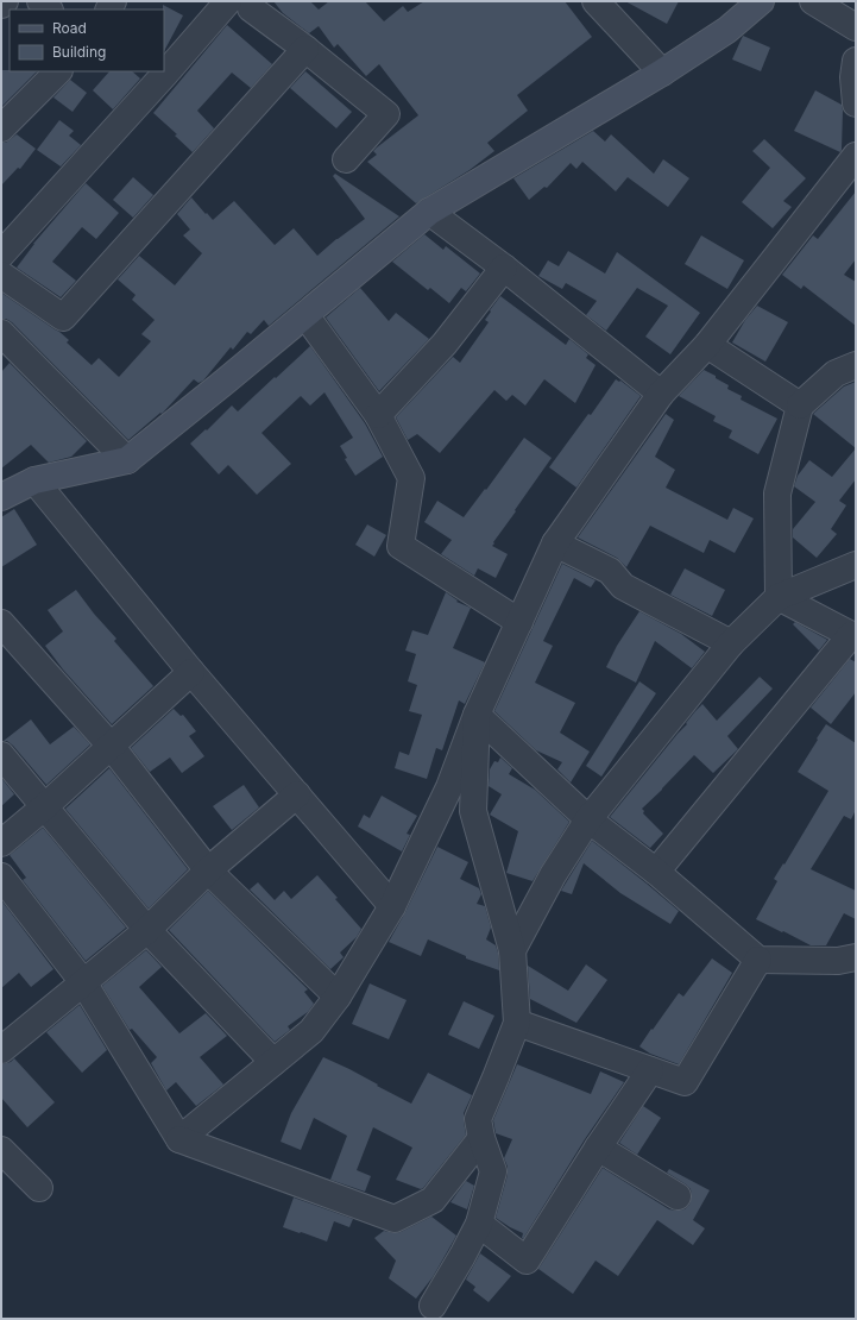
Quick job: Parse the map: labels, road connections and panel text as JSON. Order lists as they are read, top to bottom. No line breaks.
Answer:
{"legend":["Road","Building"]}
